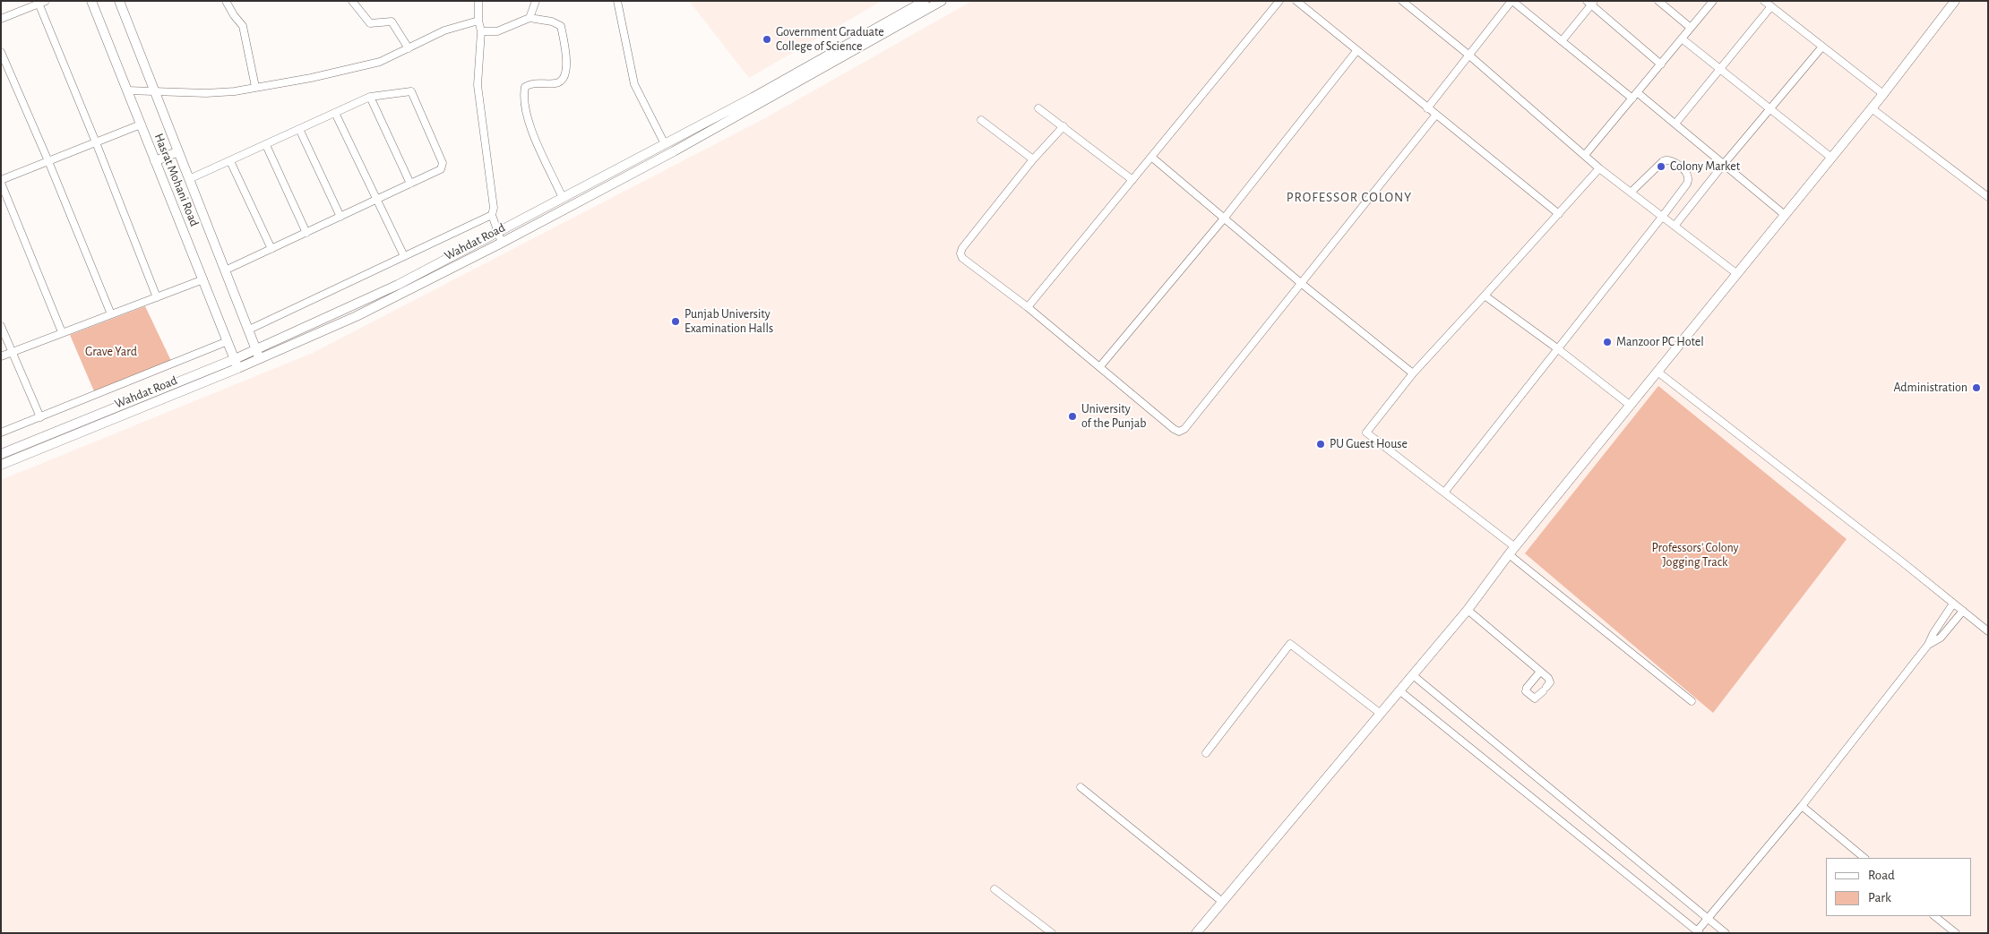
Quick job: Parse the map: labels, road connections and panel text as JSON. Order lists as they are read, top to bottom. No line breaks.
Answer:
{"streets":{"main road":["Hasrat Mohani Road","Wahdat Road"]},"crossings":[["Hasrat Mohani Road","Wahdat Road"]],"districts":["PROFESSOR COLONY"],"parks":["Grave Yard","Professors' Colony Jogging Track"],"places":["Government Graduate College of Science","Colony Market","Punjab University Examination Halls","Manzoor PC Hotel","Administration","University of the Punjab","PU Guest House"],"legend":["Road","Park"]}
